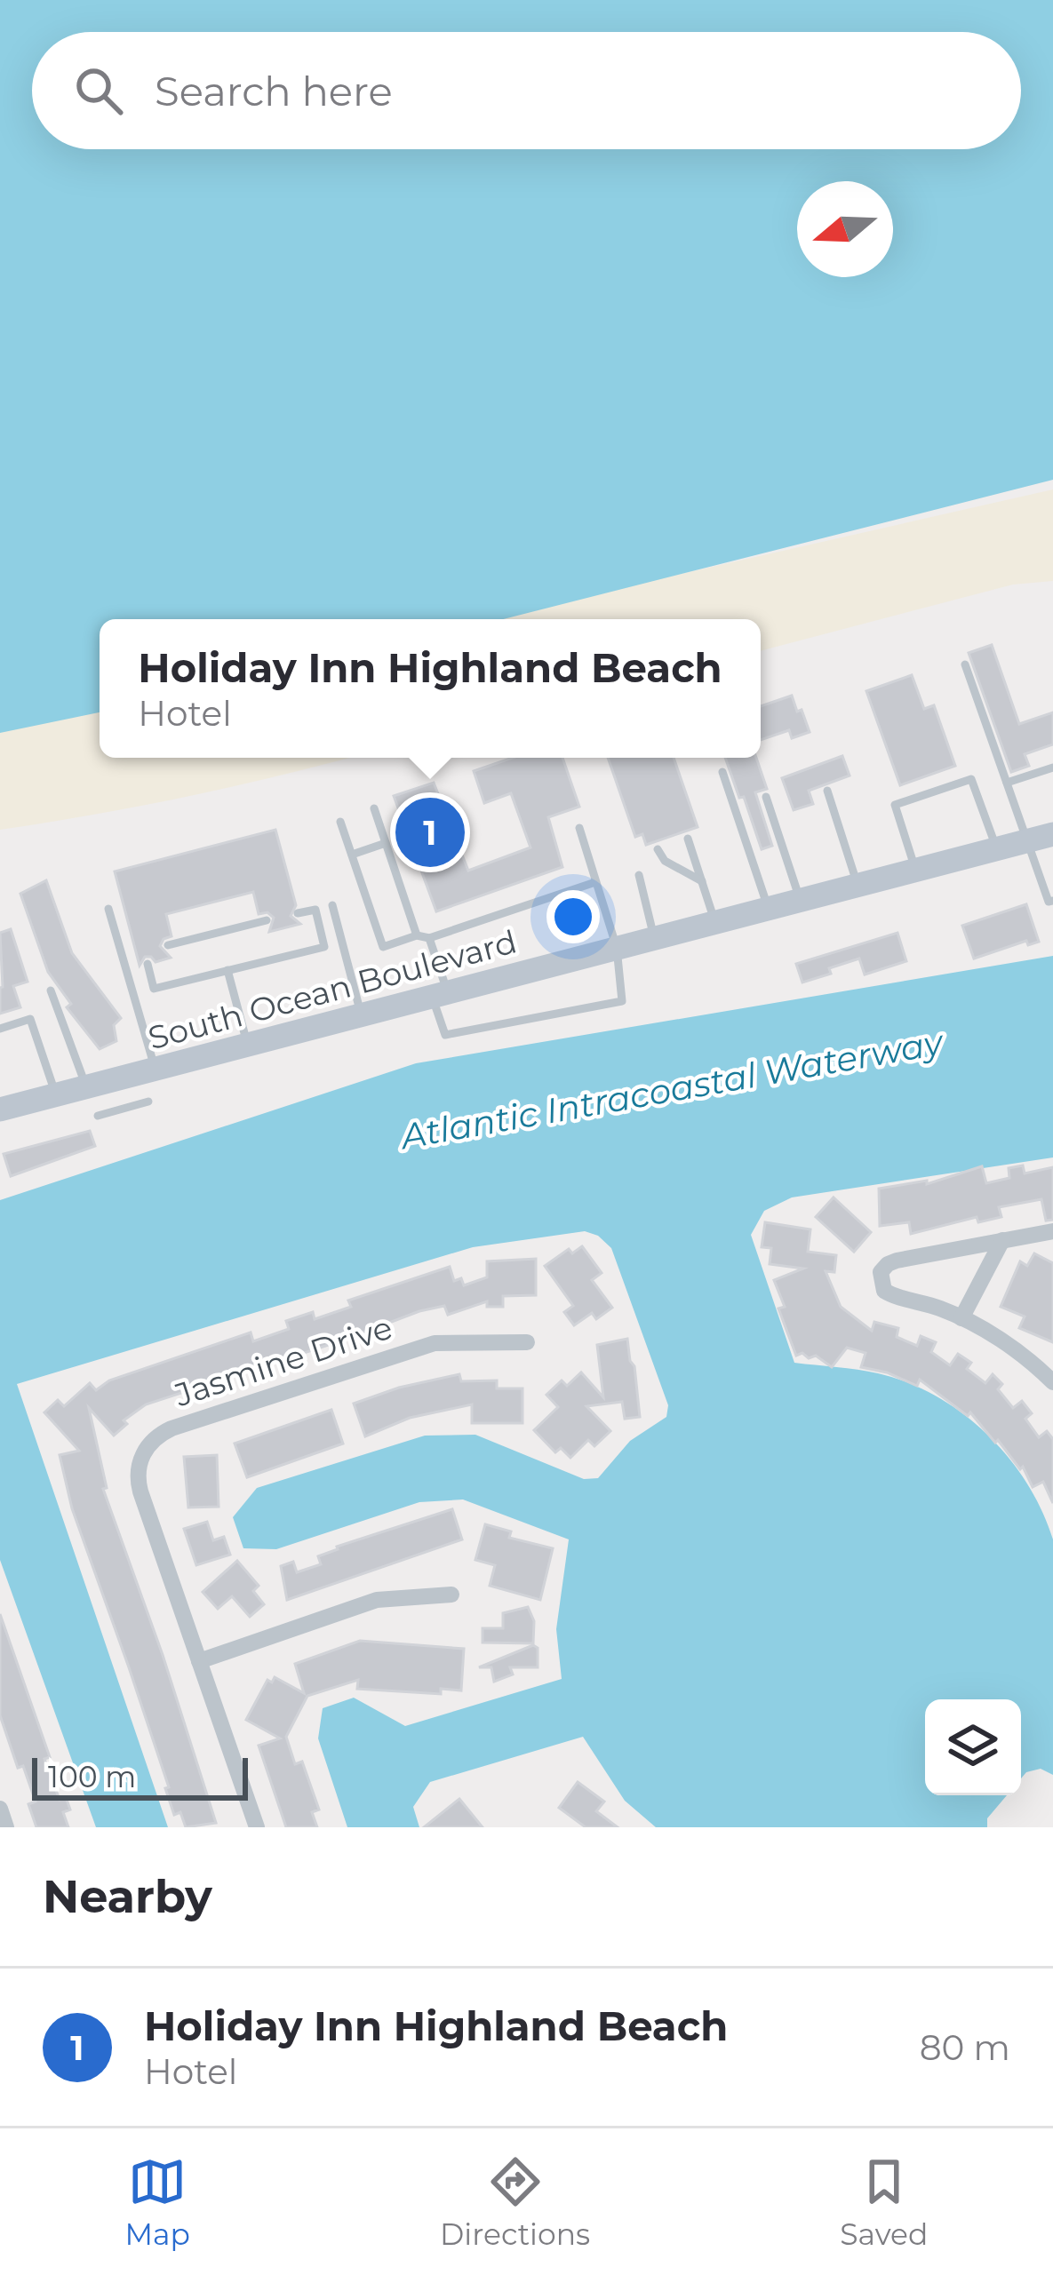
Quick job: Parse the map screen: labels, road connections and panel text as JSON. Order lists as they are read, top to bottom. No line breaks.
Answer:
{"streets":{"main road":["South Ocean Boulevard"],"street":["Jasmine Drive"]},"water":["Atlantic Intracoastal Waterway"],"scale_bar":"100 m","north":"left","page":{"search":"Search here","popup":["Holiday Inn Highland Beach","Hotel"],"pins":"1","scale":"100 m","heading":"Nearby","list":[{"mark":"1","name":"Holiday Inn Highland Beach","note":"Hotel","value":"80 m"}],"nav":["Map","Directions","Saved"]}}
